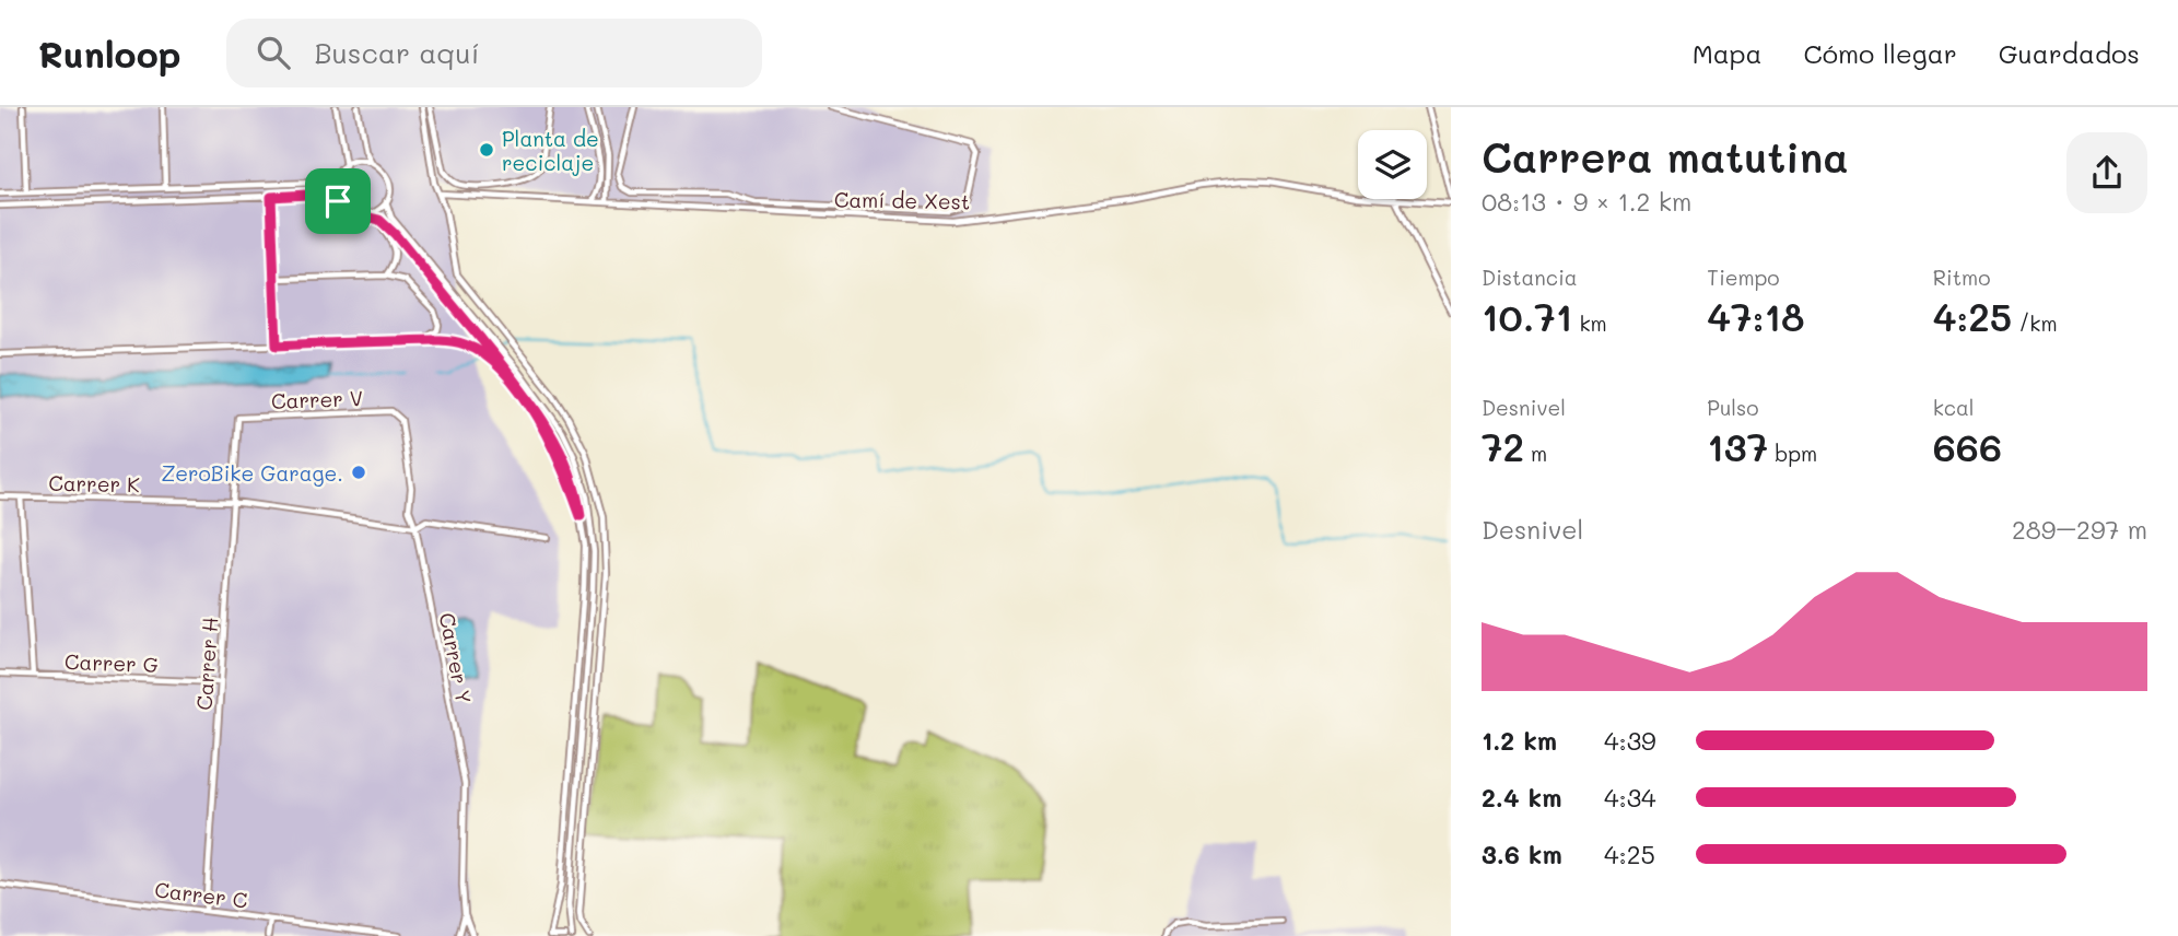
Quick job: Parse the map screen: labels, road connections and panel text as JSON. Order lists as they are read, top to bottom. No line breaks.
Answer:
{"streets":{"street":["Camí de Xest","Carrer V","Carrer K","Carrer Y","Carrer G","Carrer H","Carrer C"]},"crossings":[["Carrer V","Carrer Y"],["Carrer V","Carrer H"],["Carrer K","Carrer Y"],["Carrer K","Carrer H"],["Carrer G","Carrer H"],["Carrer H","Carrer C"]],"places":["Planta de reciclaje","ZeroBike Garage."],"page":{"header":"Runloop","search":"Buscar aquí","nav":["Mapa","Cómo llegar","Guardados"],"heading":["Carrera matutina","08:13 · 9 × 1.2 km"],"stats":[["Distancia","10.71 km"],["Tiempo","47:18"],["Ritmo","4:25 /km"],["Desnivel","72 m"],["Pulso","137 bpm"],["kcal","666"]],"chart":["Desnivel","289–297 m"],"list":[{"name":"1.2 km","note":"4:39"},{"name":"2.4 km","note":"4:34"},{"name":"3.6 km","note":"4:25"}]}}
